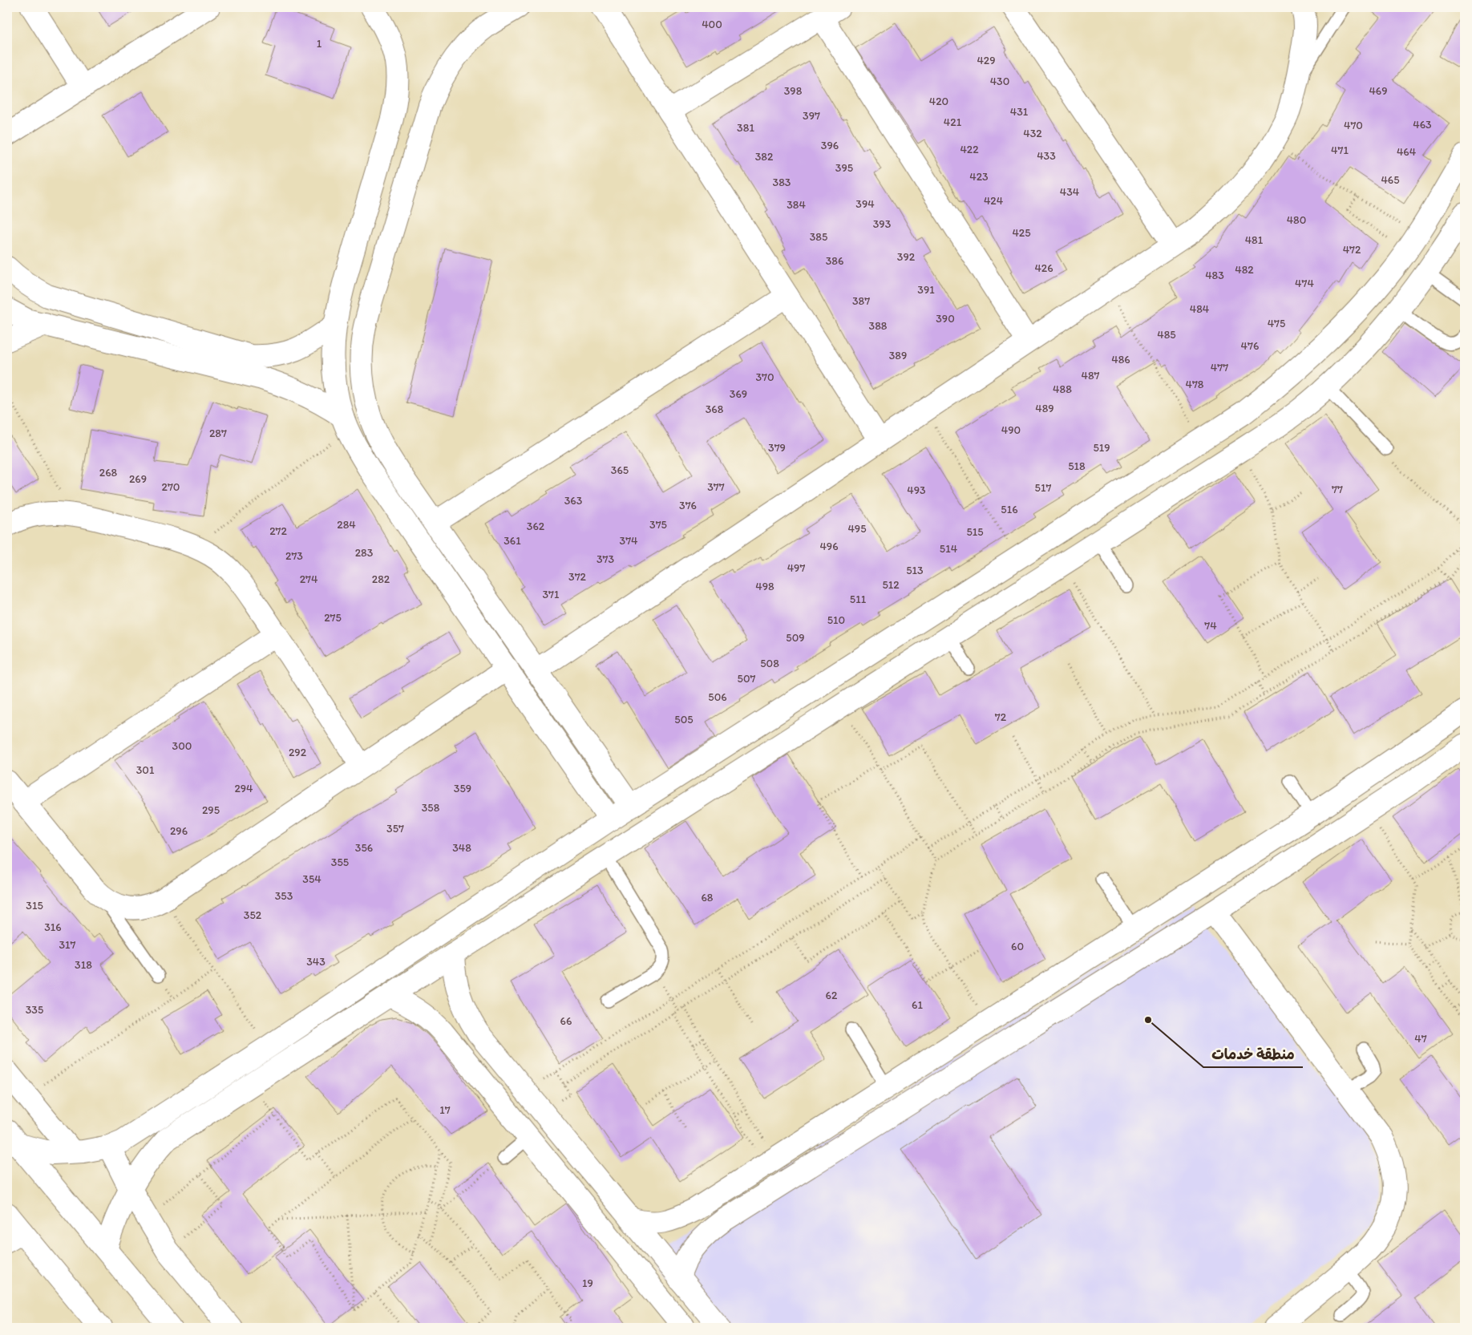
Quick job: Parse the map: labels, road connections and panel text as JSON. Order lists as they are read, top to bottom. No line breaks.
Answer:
{"places":["منطقة خدمات"],"house_numbers":["400","1","429","430","398","469","420","431","397","421","463","470","381","432","396","422","471","464","433","382","395","423","465","383","434","424","394","384","480","393","425","385","481","472","392","386","426","482","483","474","391","387","484","390","475","388","485","476","389","486","477","487","370","478","488","369","489","368","490","287","379","519","518","365","268","269","270","377","517","77","493","363","376","516","284","375","362","495","272","515","361","374","496","514","283","273","373","497","513","372","274","282","512","498","371","511","275","510","74","509","508","507","506","72","505","300","292","301","294","359","358","295","357","296","356","348","355","354","353","68","315","352","316","317","60","343","318","62","61","335","66","47","17","19"]}
